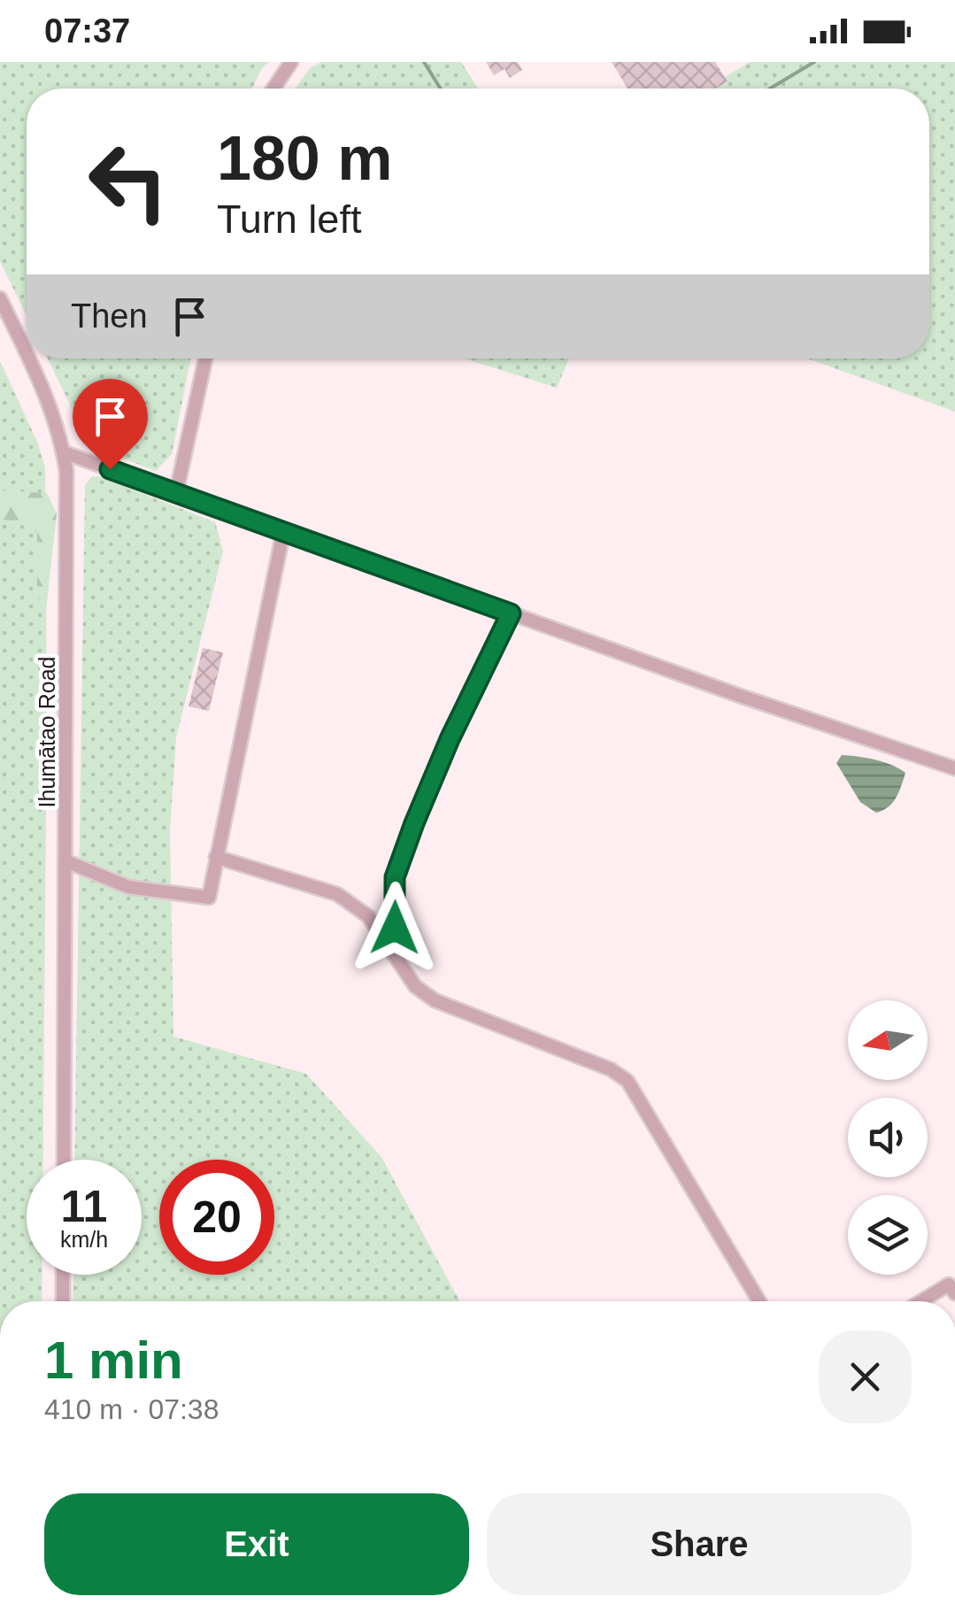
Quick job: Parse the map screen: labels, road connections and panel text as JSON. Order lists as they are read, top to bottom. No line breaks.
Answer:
{"streets":{"street":["Ihumātao Road"]},"north":"left","page":{"status":"07:37","turn":["180 m","Turn left"],"then":"Then","speed":"11 km/h","limit":"20","heading":["1 min","410 m · 07:38"],"buttons":["Exit","Share"]}}
